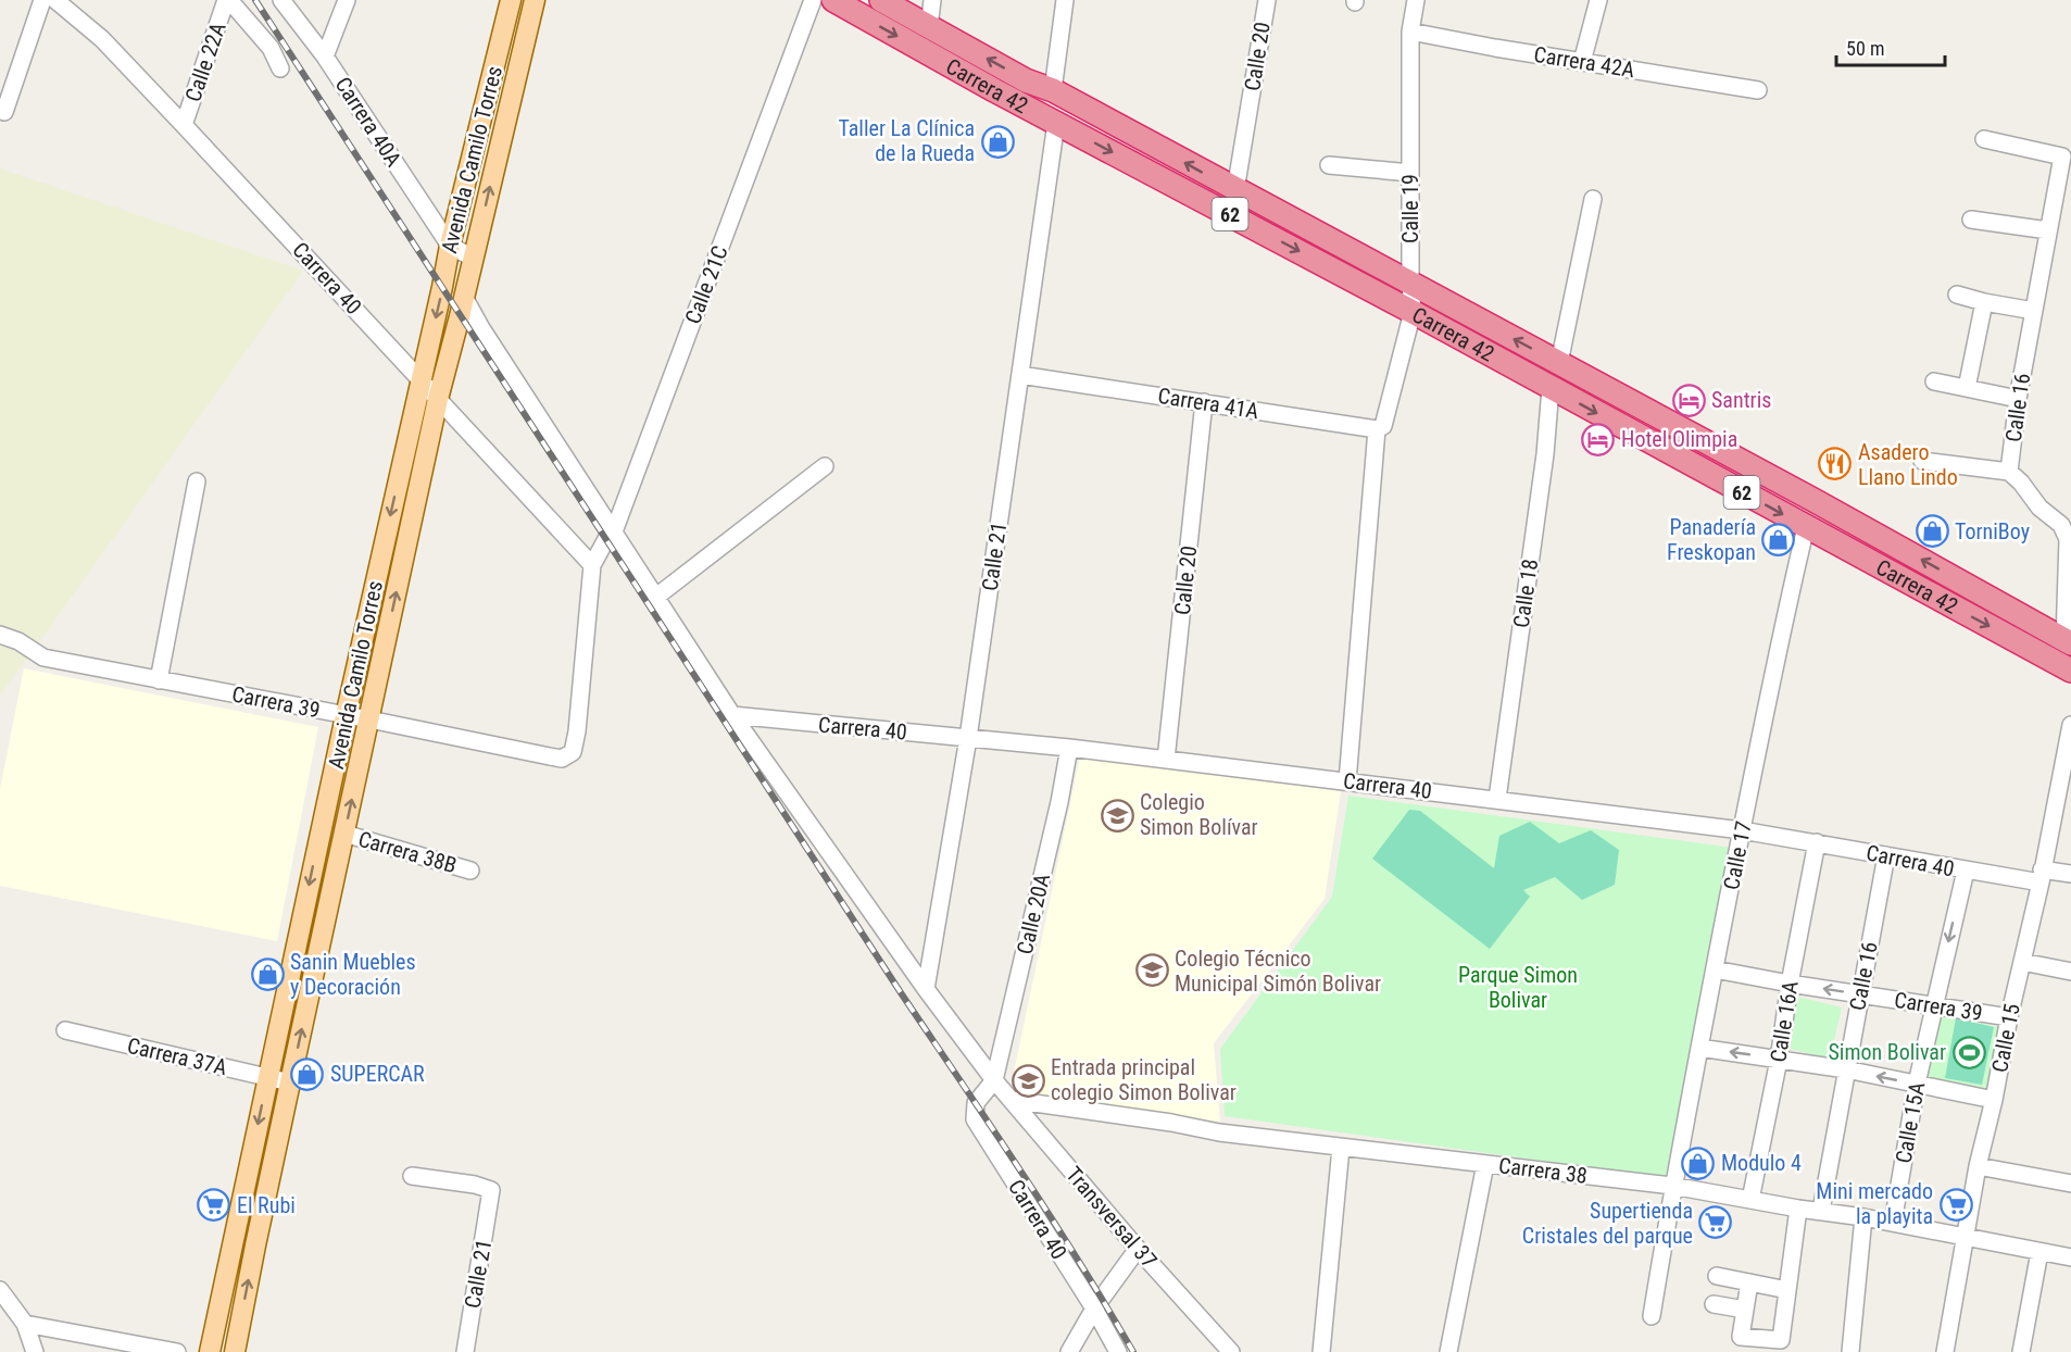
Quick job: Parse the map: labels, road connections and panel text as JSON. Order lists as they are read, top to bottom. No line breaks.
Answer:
{"streets":{"highway":["Carrera 42","62"],"main road":["Avenida Camilo Torres"],"street":["Calle 20","Calle 22A","Carrera 42A","Carrera 40A","Calle 19","Carrera 40","Calle 21C","Carrera 41A","Calle 16","Calle 21","Calle 18","Carrera 39","Carrera 38B","Calle 17","Calle 20A","Calle 16A","Calle 15","Carrera 37A","Calle 15A","Carrera 38","Transversal 37"]},"crossings":[["Calle 20","Carrera 42"],["Calle 20","Carrera 40"],["Calle 20","Carrera 41A"],["Calle 22A","Carrera 40"],["Carrera 42A","Calle 19"],["Carrera 42","Calle 19"],["Carrera 42","Calle 16"],["Carrera 42","Calle 21"],["Carrera 42","Calle 18"],["Carrera 42","Calle 17"],["Carrera 40A","Avenida Camilo Torres"],["Avenida Camilo Torres","Carrera 40"],["Avenida Camilo Torres","Carrera 39"],["Avenida Camilo Torres","Carrera 38B"],["Avenida Camilo Torres","Carrera 37A"],["Calle 19","Carrera 41A"],["Carrera 40","Calle 21C"],["Carrera 40","Calle 16"],["Carrera 40","Calle 21"],["Carrera 40","Calle 18"],["Carrera 40","Carrera 39"],["Carrera 40","Calle 17"],["Carrera 40","Calle 20A"],["Carrera 40","Calle 16A"],["Carrera 40","Calle 15"],["Carrera 40","Calle 15A"],["Carrera 40","Transversal 37"],["Calle 21C","Carrera 39"],["Carrera 41A","Calle 21"],["Calle 16","Carrera 39"],["Calle 16","Carrera 38"],["Carrera 39","Calle 17"],["Carrera 39","Calle 16A"],["Carrera 39","Calle 15"],["Carrera 39","Calle 15A"],["Calle 17","Carrera 38"],["Calle 20A","Transversal 37"],["Calle 16A","Carrera 38"],["Calle 15","Carrera 38"],["Calle 15A","Carrera 38"],["Carrera 38","Transversal 37"]],"one_way":["Calle 15A"],"parks":["Parque Simon Bolivar"],"places":{"shop":["Taller La Clínica de la Rueda","TorniBoy","Panadería Freskopan","Sanin Muebles y Decoración","SUPERCAR","Modulo 4"],"hotel":["Santris","Hotel Olimpia"],"restaurant":["Asadero Llano Lindo"],"school or university":["Colegio Simon Bolívar","Colegio Técnico Municipal Simón Bolivar","Entrada principal colegio Simon Bolivar"],"sports":["Simon Bolivar"],"supermarket":["Mini mercado la playita","El Rubi","Supertienda Cristales del parque"]},"scale_bar":"50 m"}
